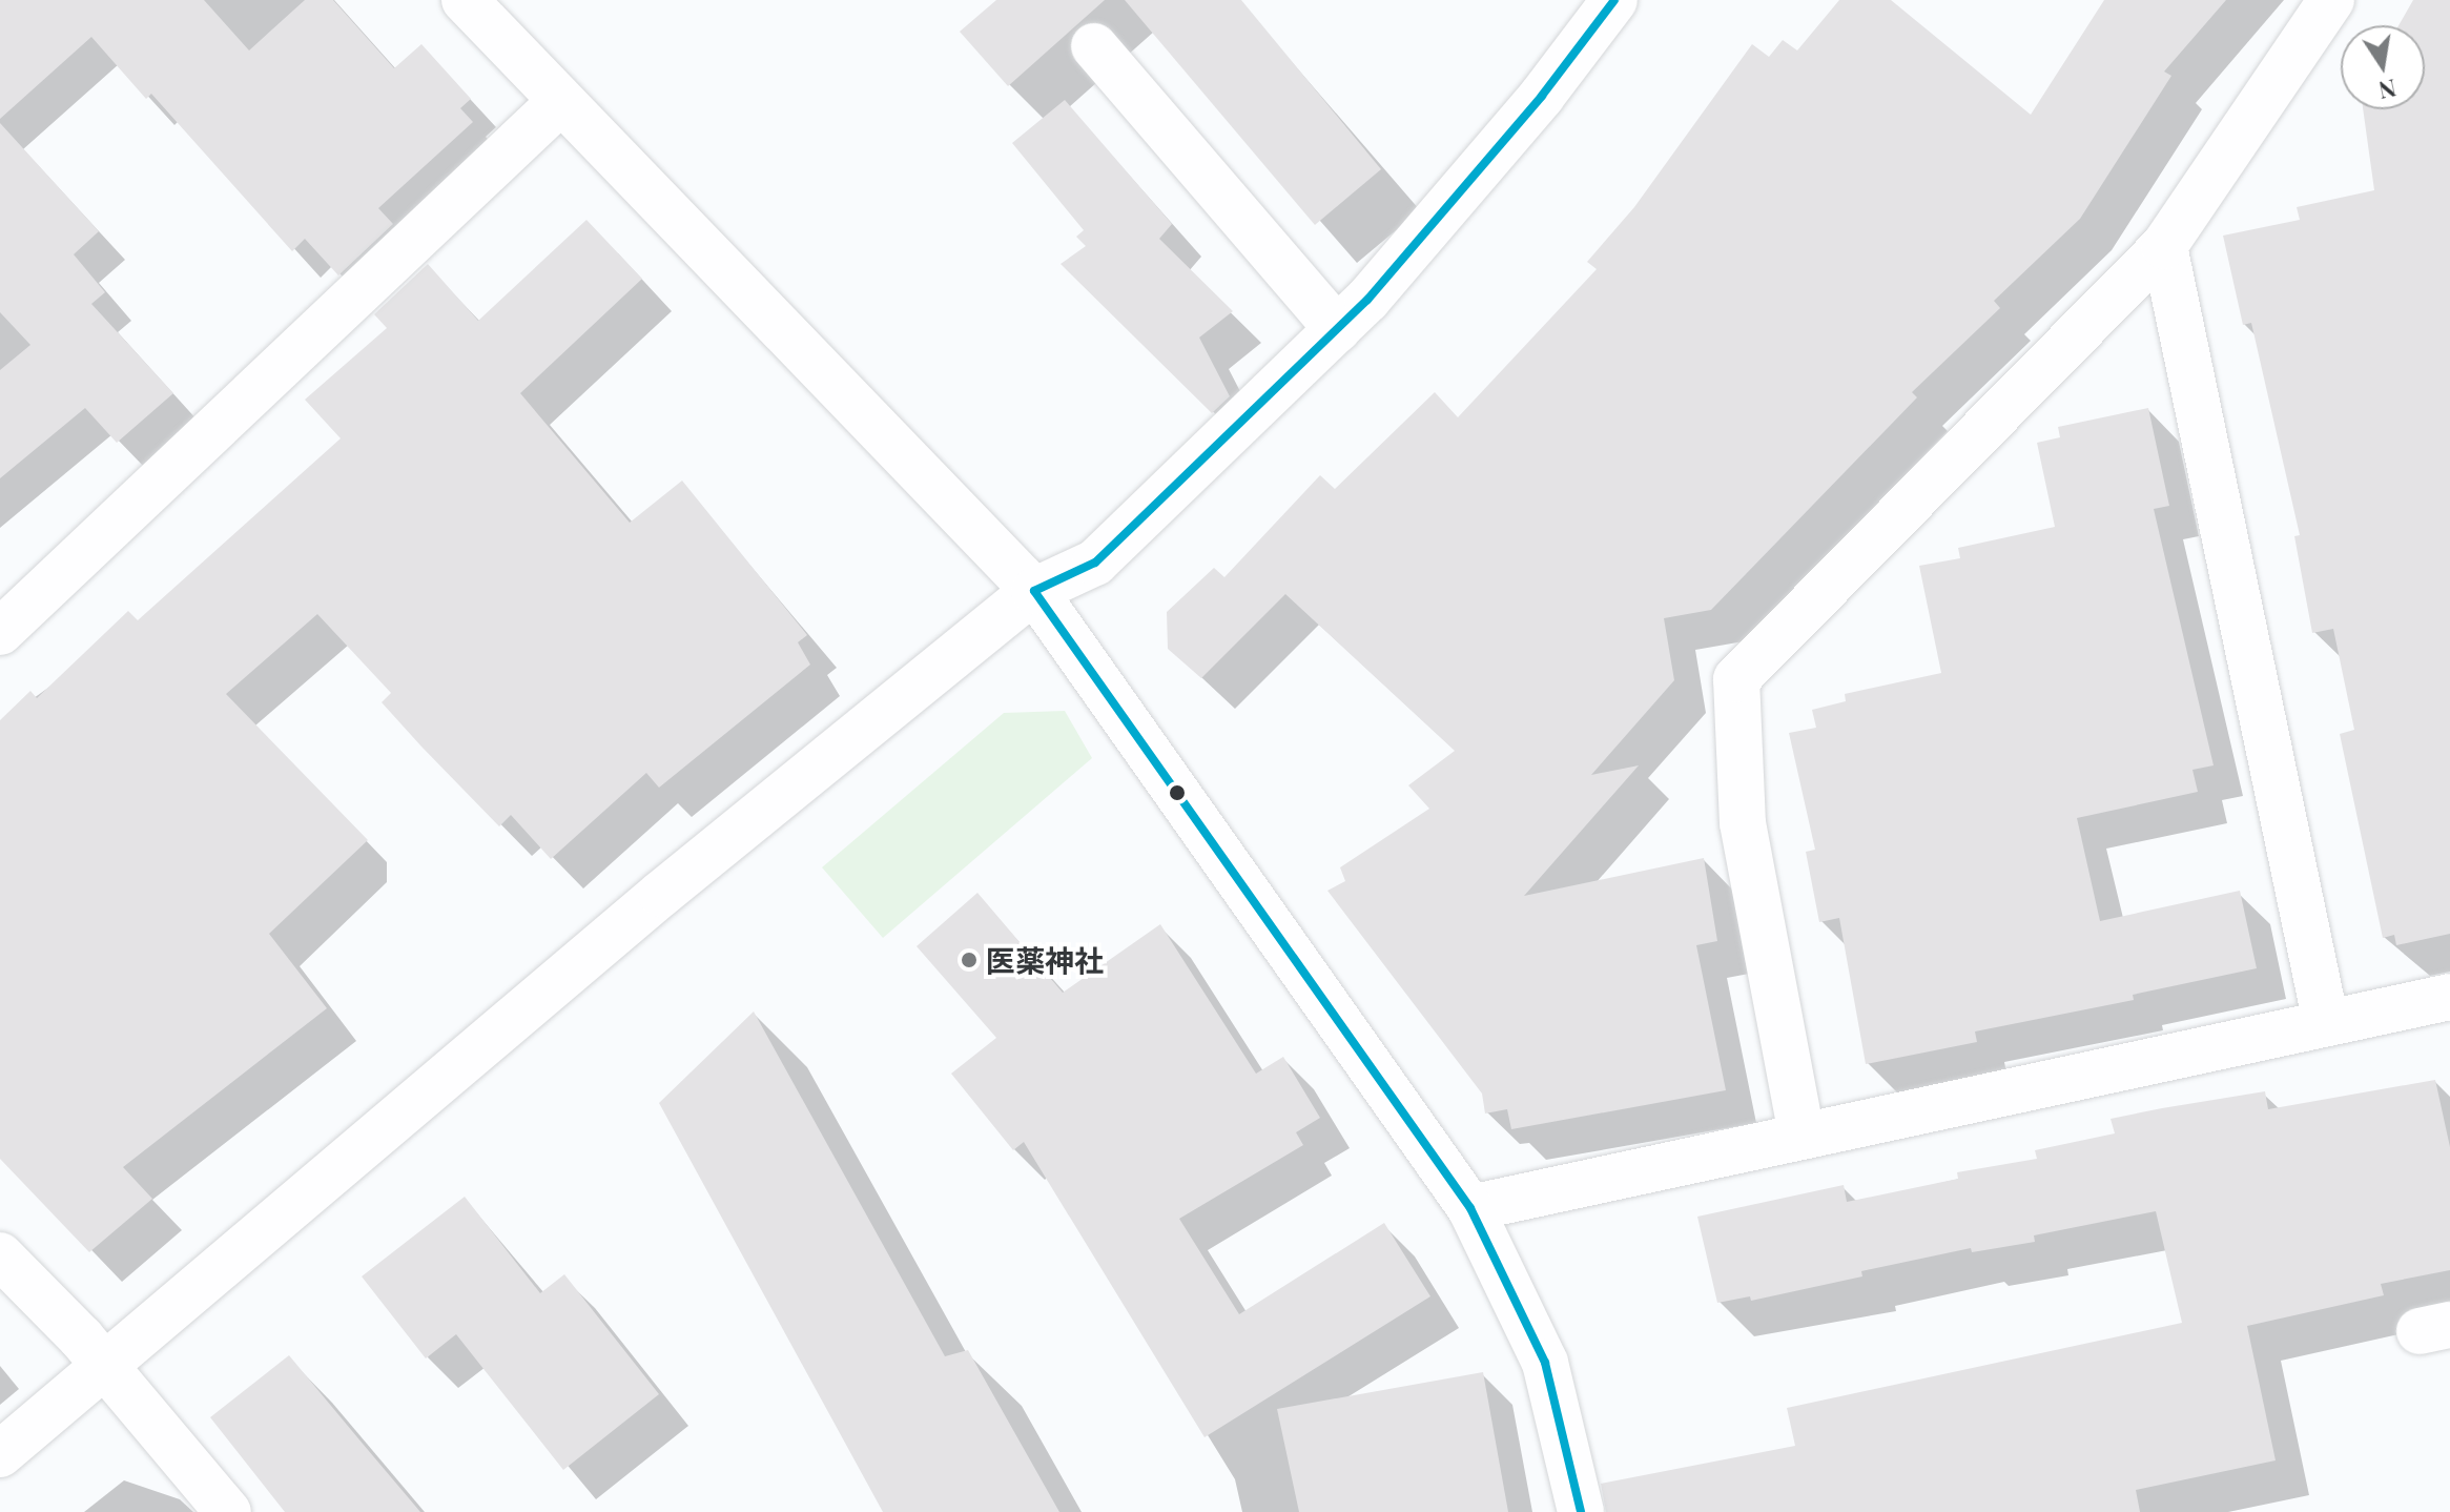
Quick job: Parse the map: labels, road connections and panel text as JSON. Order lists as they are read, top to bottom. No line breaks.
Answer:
{"places":["医薬神社"],"north":"bottom"}
